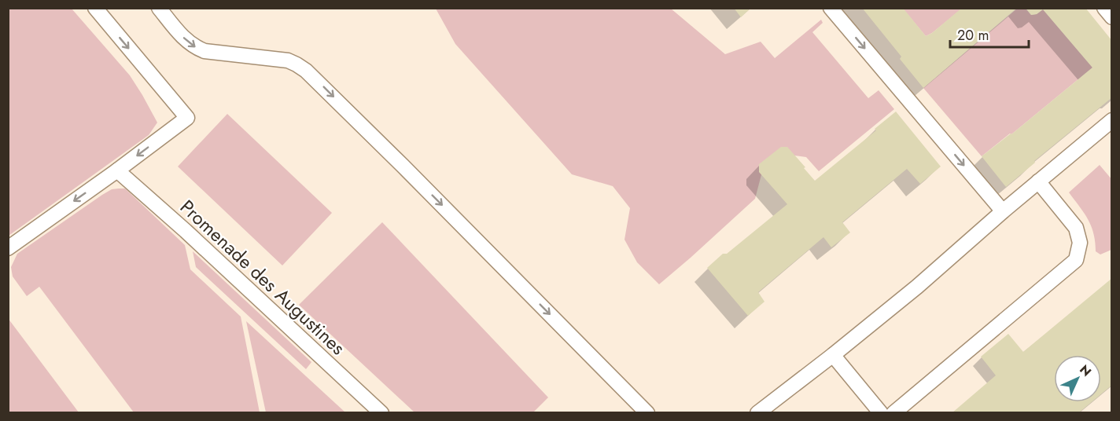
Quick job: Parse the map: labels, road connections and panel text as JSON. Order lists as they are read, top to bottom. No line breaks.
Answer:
{"streets":{"lane":["Promenade des Augustines"]},"scale_bar":"20 m","north":"top right"}
